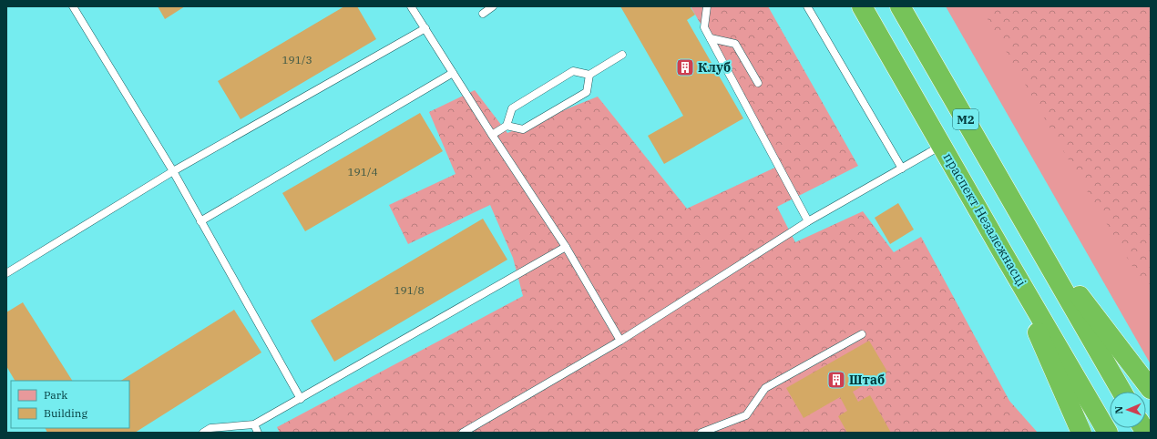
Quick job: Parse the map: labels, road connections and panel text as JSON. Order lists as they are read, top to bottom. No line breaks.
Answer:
{"streets":{"highway":["М2","праспект Незалежнасці"]},"places":{"building":["Клуб","Штаб"]},"house_numbers":["191/3","191/4","191/8"],"legend":["Park","Building"],"north":"left"}
